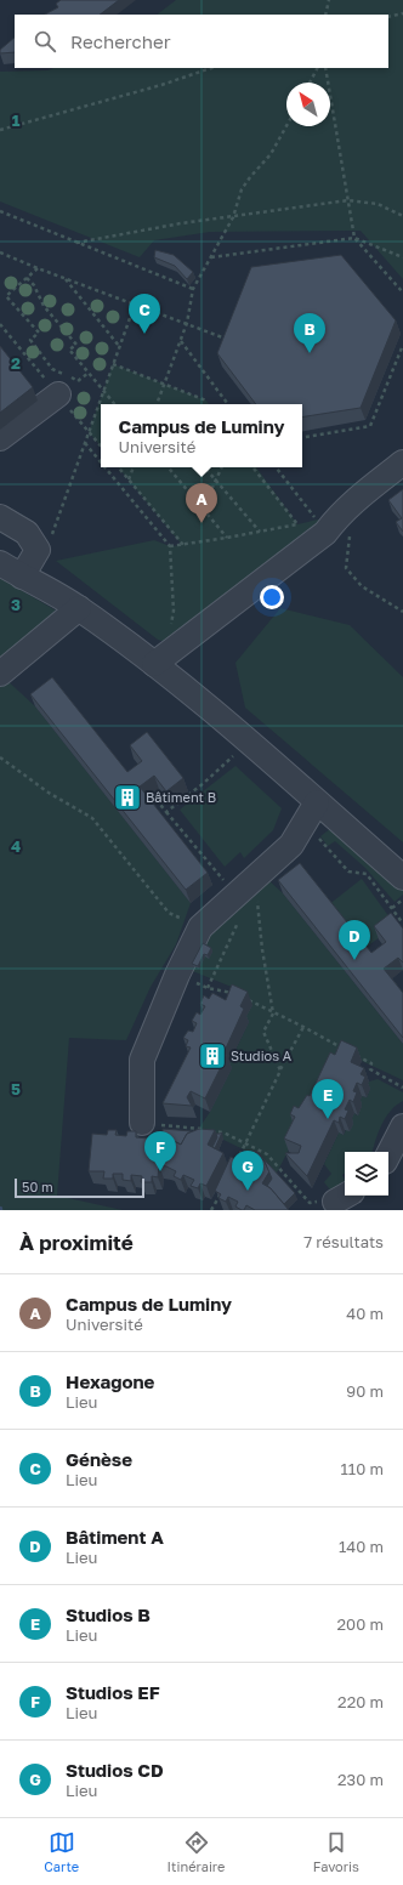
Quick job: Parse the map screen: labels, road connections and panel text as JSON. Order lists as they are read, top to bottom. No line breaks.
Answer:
{"places":{"building":["Bâtiment B","Studios A"]},"scale_bar":"50 m","north":"top left","page":{"search":"Rechercher","pins":["C","B","A","D","E","F","G"],"popup":["Campus de Luminy","Université"],"scale":"50 m","heading":["À proximité","7 résultats"],"list":[{"mark":"A","name":"Campus de Luminy","note":"Université","value":"40 m"},{"mark":"B","name":"Hexagone","note":"Lieu","value":"90 m"},{"mark":"C","name":"Génèse","note":"Lieu","value":"110 m"},{"mark":"D","name":"Bâtiment A","note":"Lieu","value":"140 m"},{"mark":"E","name":"Studios B","note":"Lieu","value":"200 m"},{"mark":"F","name":"Studios EF","note":"Lieu","value":"220 m"},{"mark":"G","name":"Studios CD","note":"Lieu","value":"230 m"}],"nav":["Carte","Itinéraire","Favoris"]},"grid":{"rows":["1","2","3","4","5"]}}
